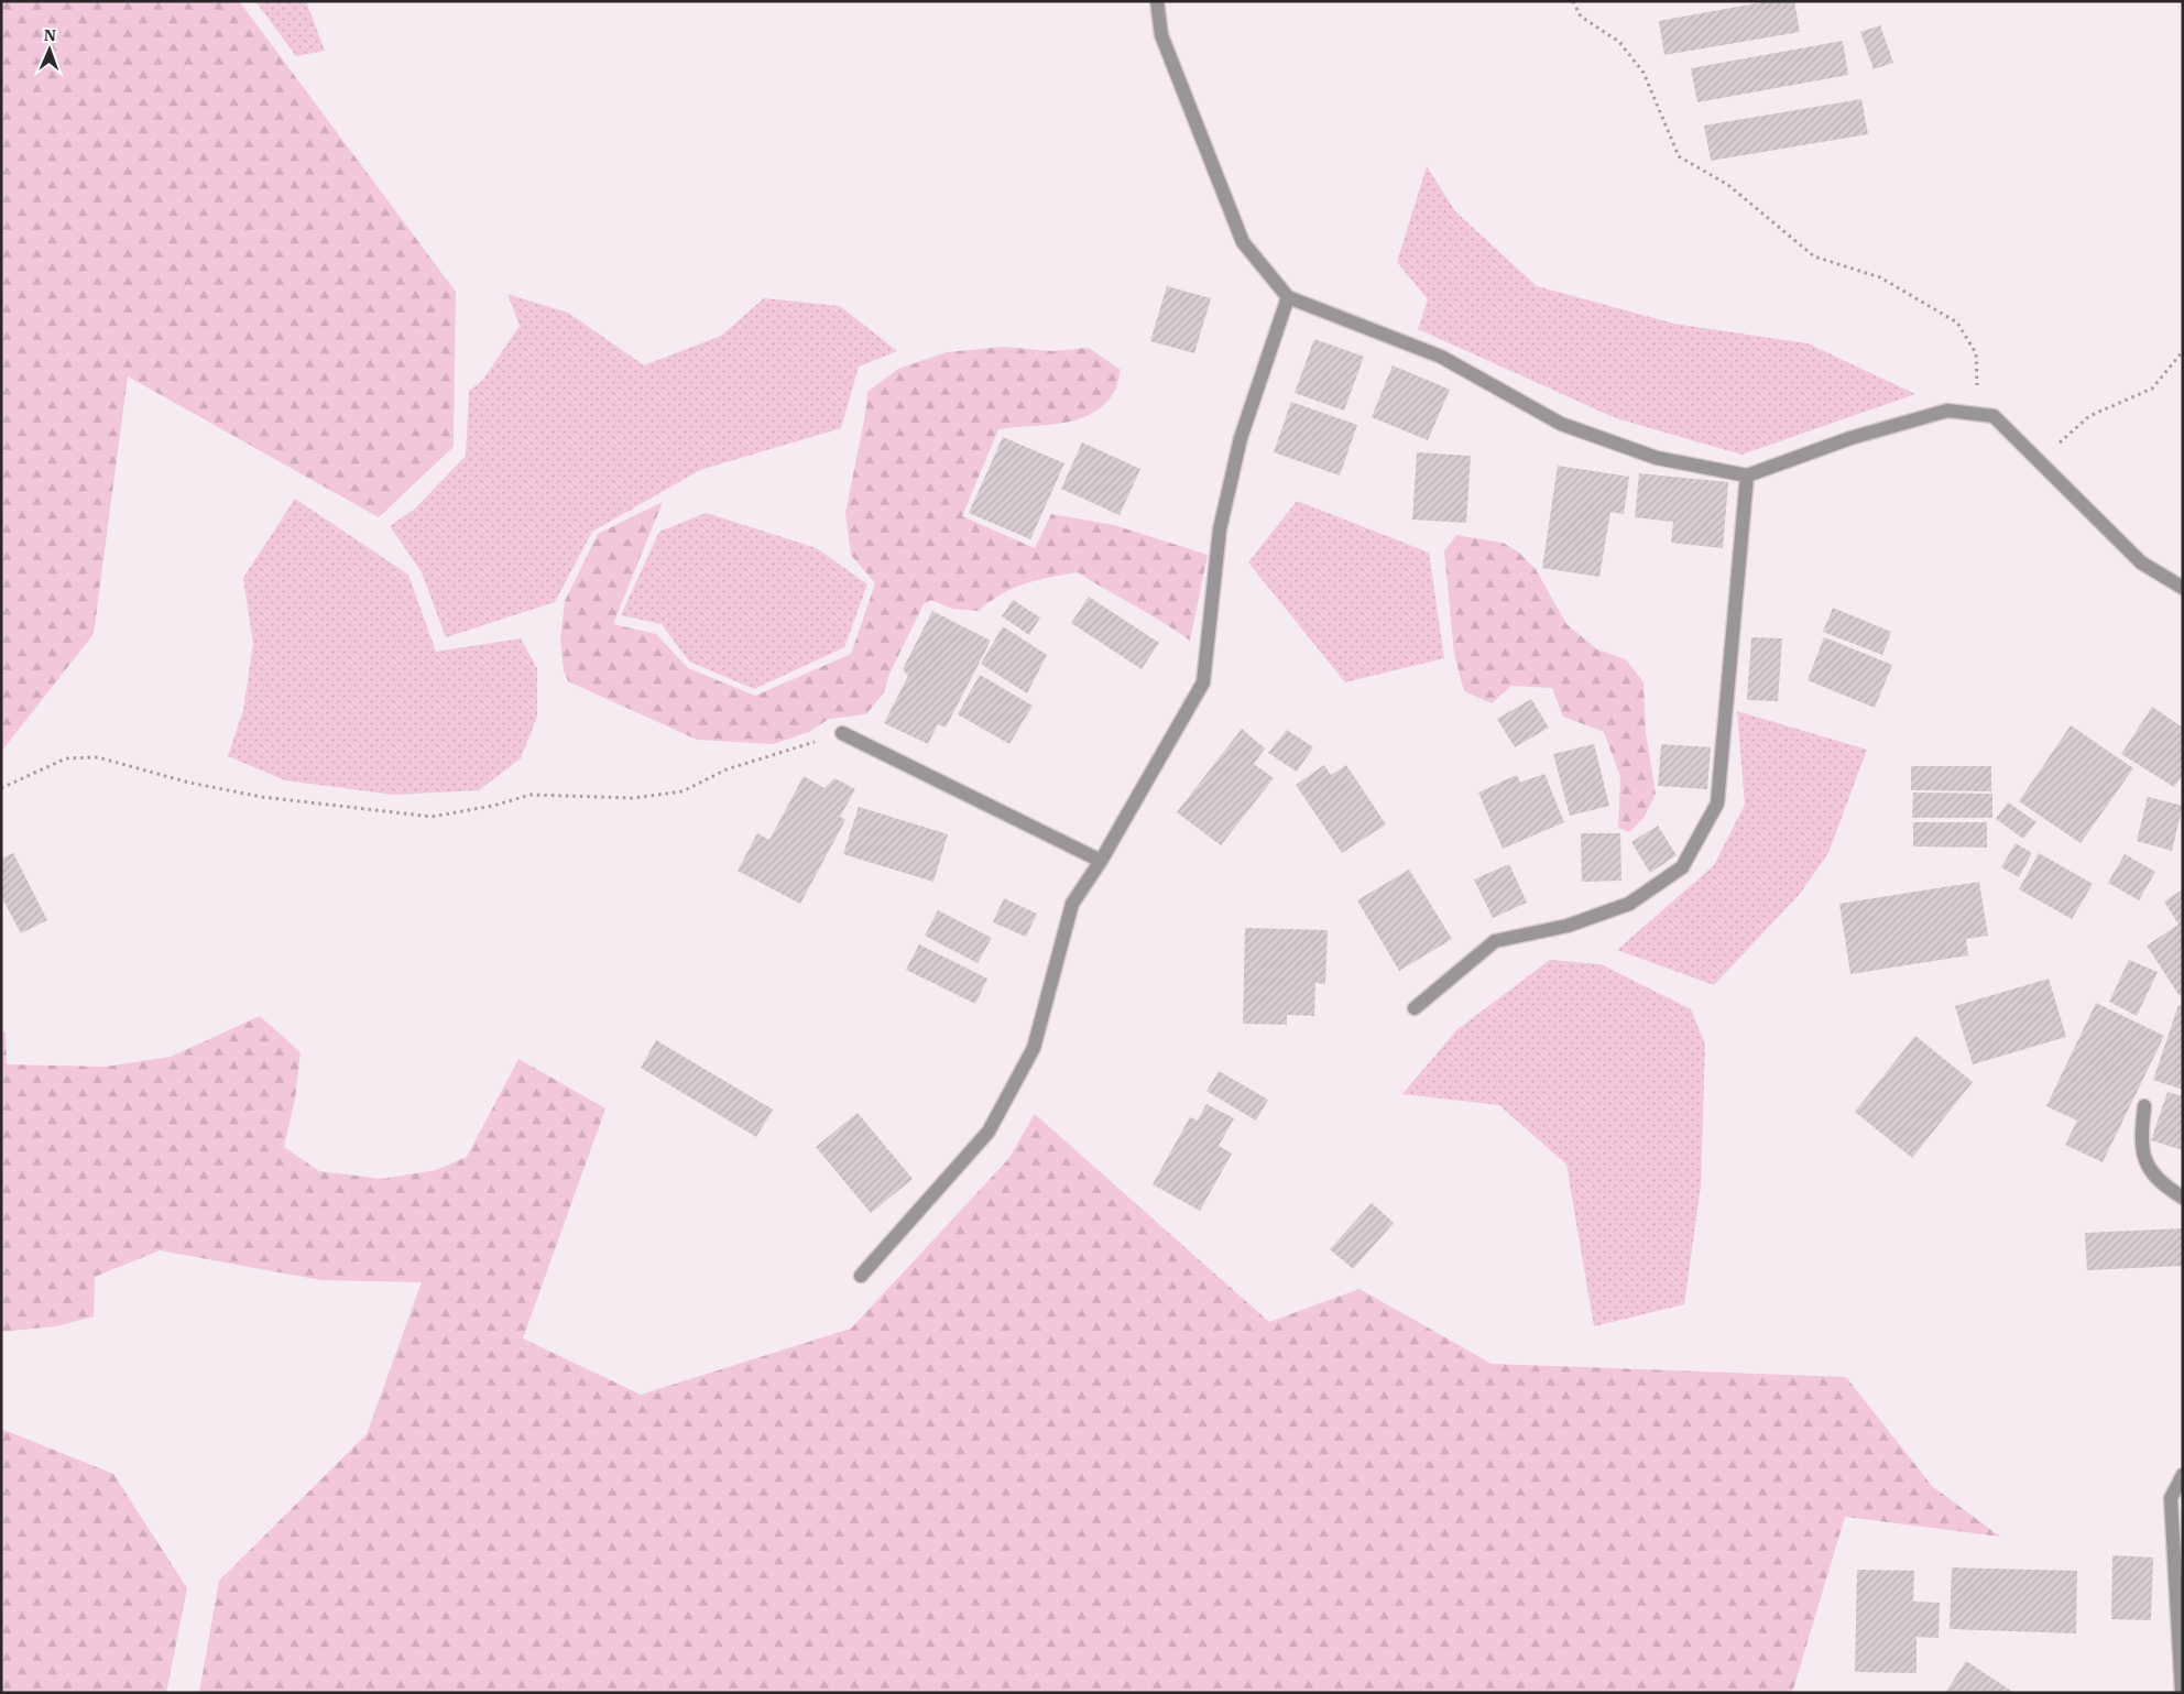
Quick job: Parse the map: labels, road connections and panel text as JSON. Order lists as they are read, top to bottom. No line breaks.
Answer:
{"north":"top"}
